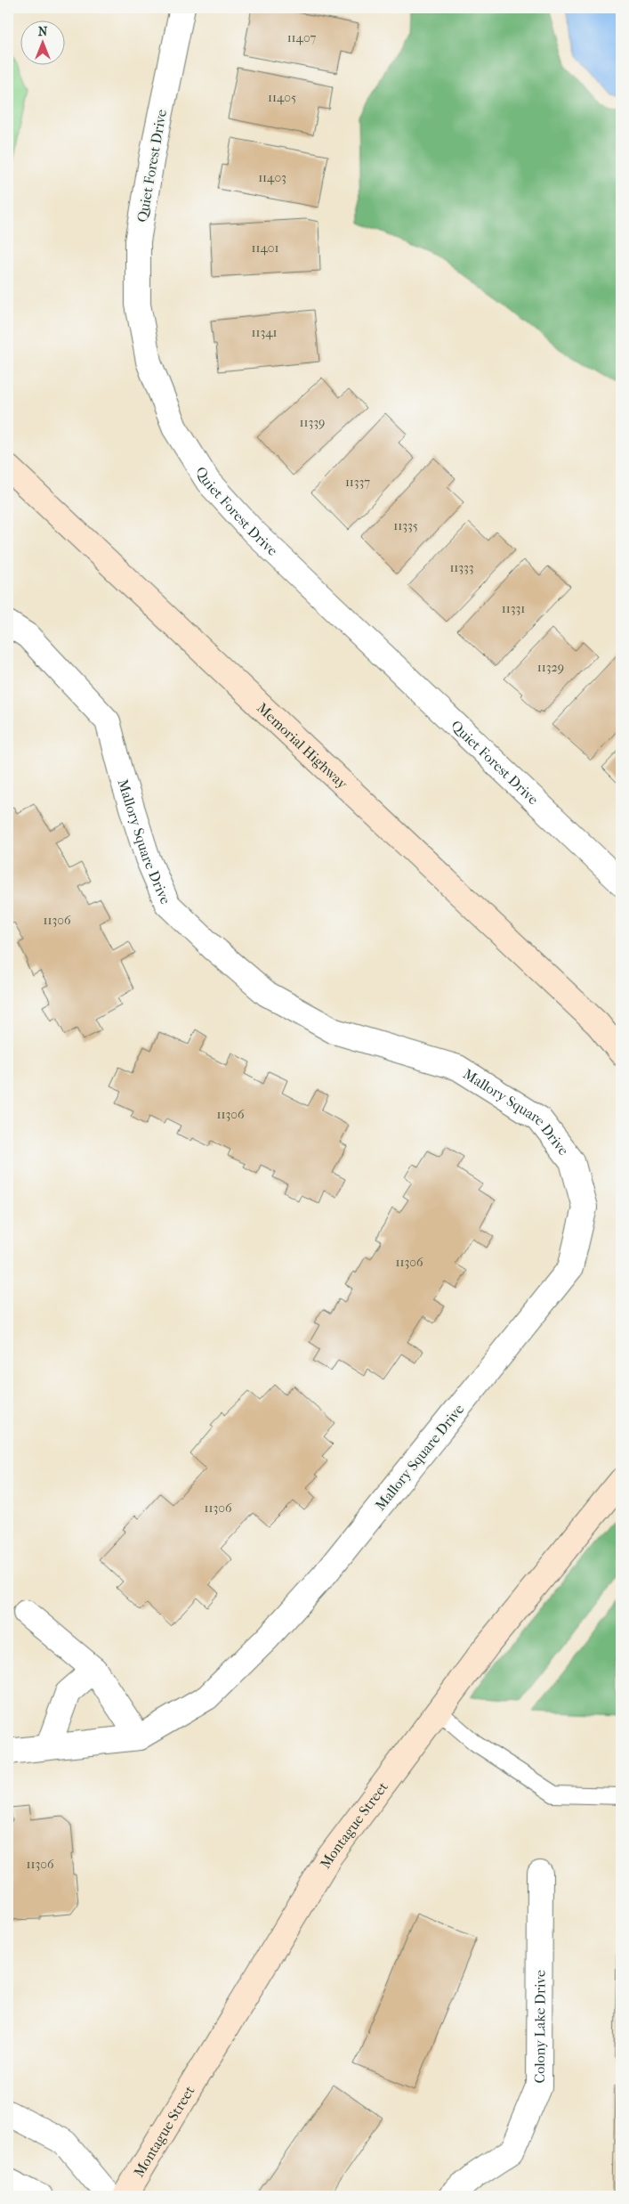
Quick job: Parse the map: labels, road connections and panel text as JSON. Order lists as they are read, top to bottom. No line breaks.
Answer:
{"streets":{"street":["Quiet Forest Drive","Memorial Highway","Mallory Square Drive","Montague Street","Colony Lake Drive"]},"house_numbers":["11407","11405","11403","11401","11341","11339","11337","11335","11333","11331","11329","11306","11306","11306","11306","11306"],"north":"top"}
